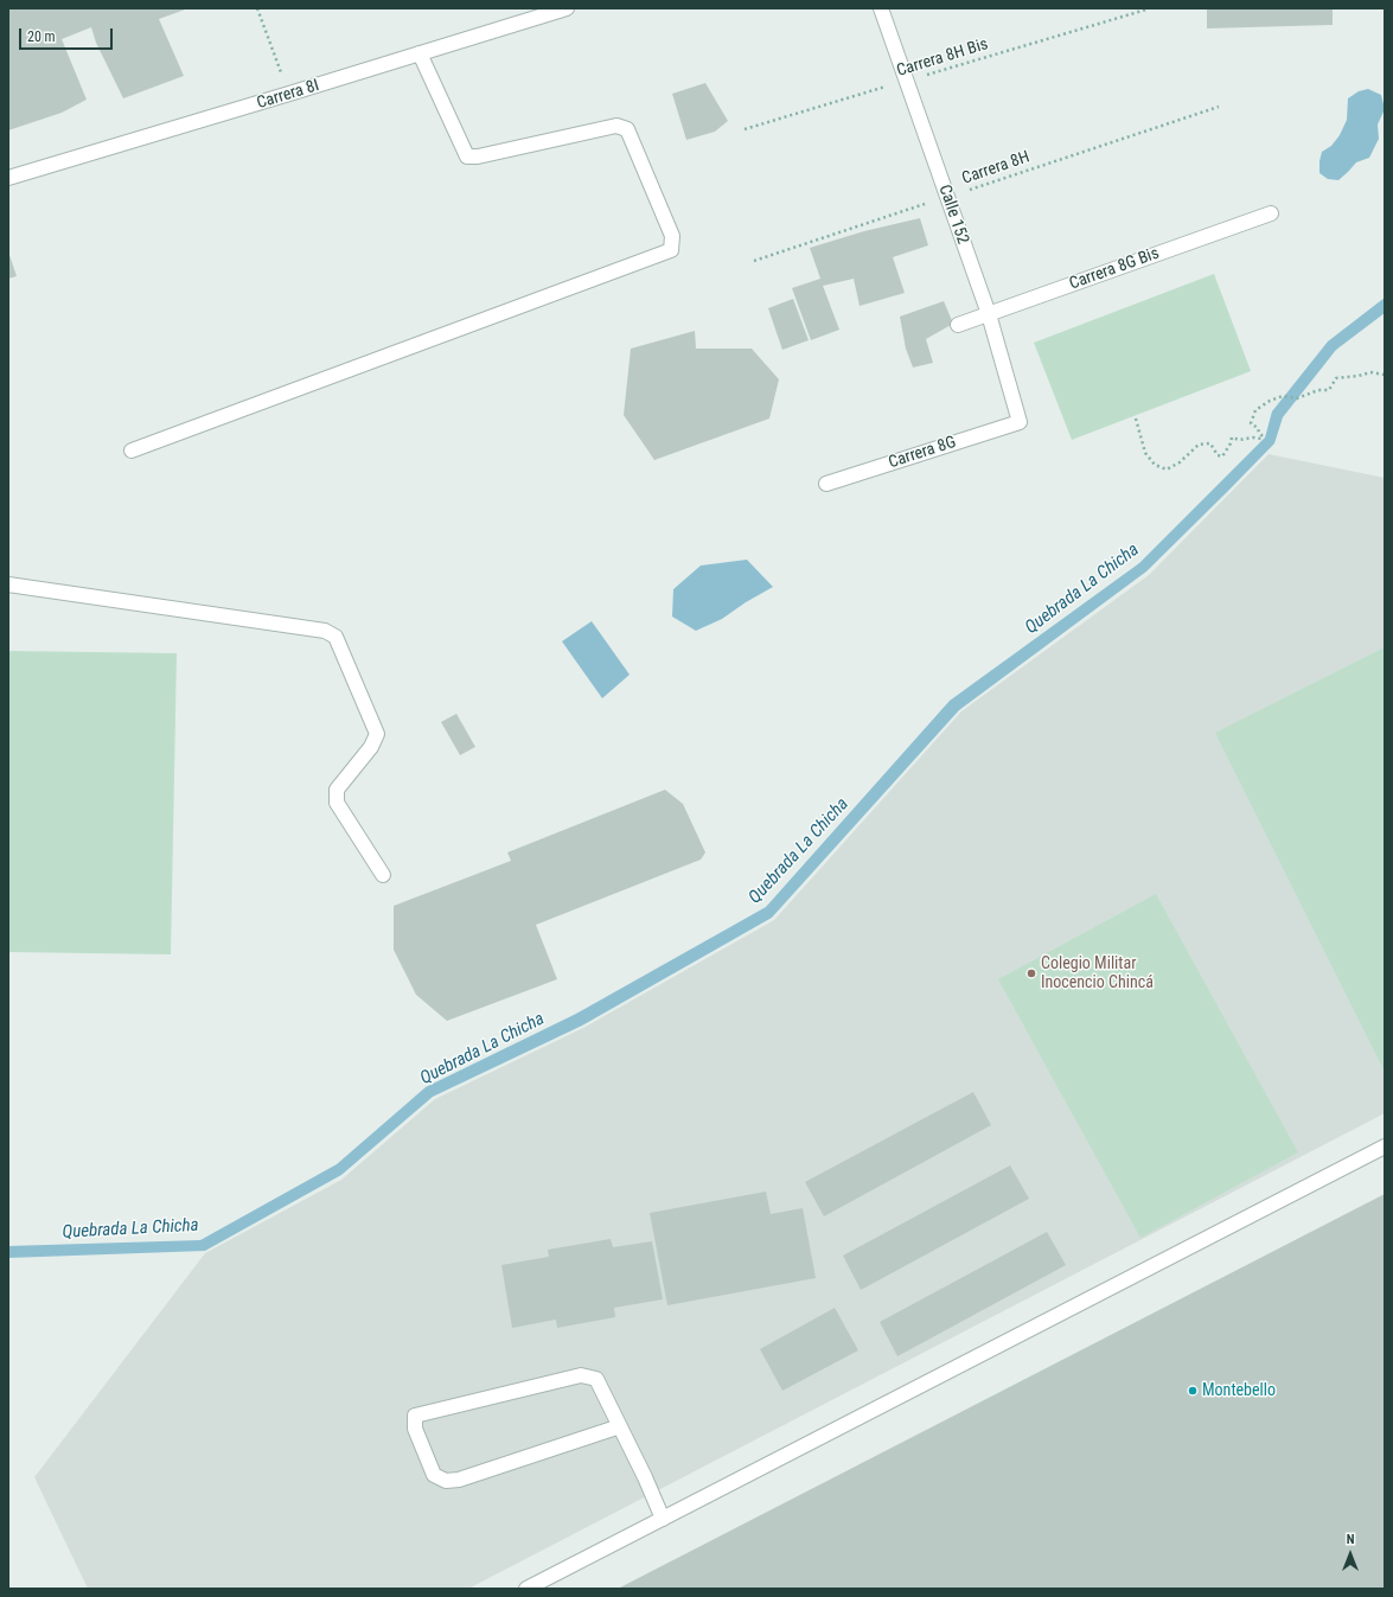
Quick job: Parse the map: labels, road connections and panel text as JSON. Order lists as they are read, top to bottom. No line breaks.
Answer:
{"streets":{"street":["Carrera 8I","Calle 152","Carrera 8G Bis","Carrera 8G"],"path":["Carrera 8H Bis","Carrera 8H"]},"crossings":[["Carrera 8H Bis","Calle 152"],["Carrera 8H","Calle 152"],["Calle 152","Carrera 8G Bis"],["Calle 152","Carrera 8G"]],"water":["Quebrada La Chicha"],"places":["Colegio Militar Inocencio Chincá","Montebello"],"scale_bar":"20 m","north":"top"}
